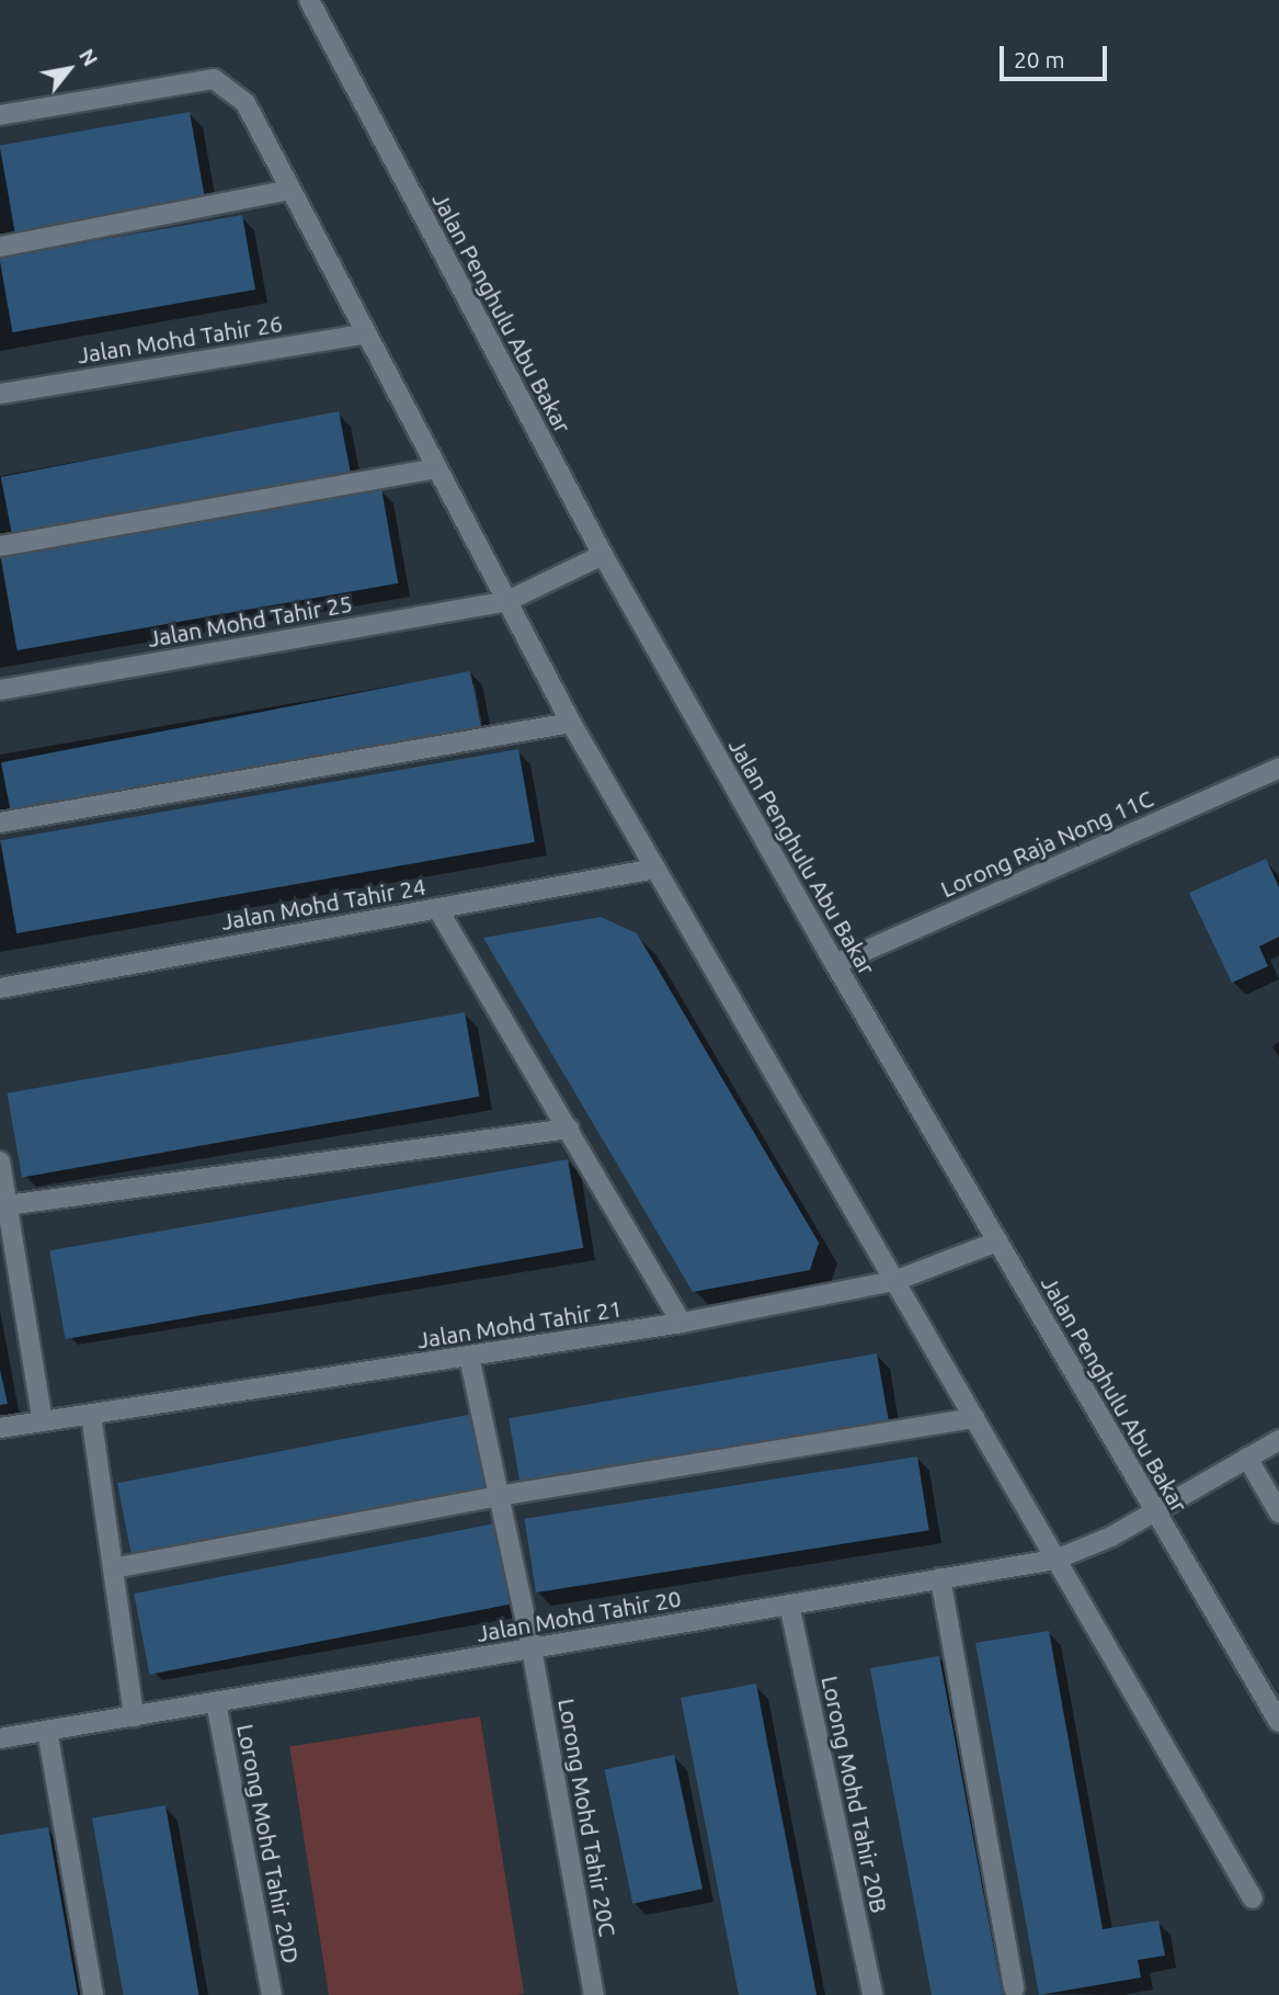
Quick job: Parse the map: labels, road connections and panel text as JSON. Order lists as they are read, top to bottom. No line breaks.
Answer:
{"streets":{"street":["Jalan Penghulu Abu Bakar","Jalan Mohd Tahir 26","Jalan Mohd Tahir 25","Lorong Raja Nong 11C","Jalan Mohd Tahir 24","Jalan Mohd Tahir 21","Jalan Mohd Tahir 20","Lorong Mohd Tahir 20B","Lorong Mohd Tahir 20C","Lorong Mohd Tahir 20D"]},"crossings":[["Jalan Penghulu Abu Bakar","Jalan Mohd Tahir 25"],["Jalan Penghulu Abu Bakar","Lorong Raja Nong 11C"],["Jalan Penghulu Abu Bakar","Jalan Mohd Tahir 21"],["Jalan Penghulu Abu Bakar","Jalan Mohd Tahir 20"],["Jalan Mohd Tahir 21","Lorong Mohd Tahir 20C"],["Jalan Mohd Tahir 20","Lorong Mohd Tahir 20B"],["Jalan Mohd Tahir 20","Lorong Mohd Tahir 20C"],["Jalan Mohd Tahir 20","Lorong Mohd Tahir 20D"]],"scale_bar":"20 m","north":"top right"}
